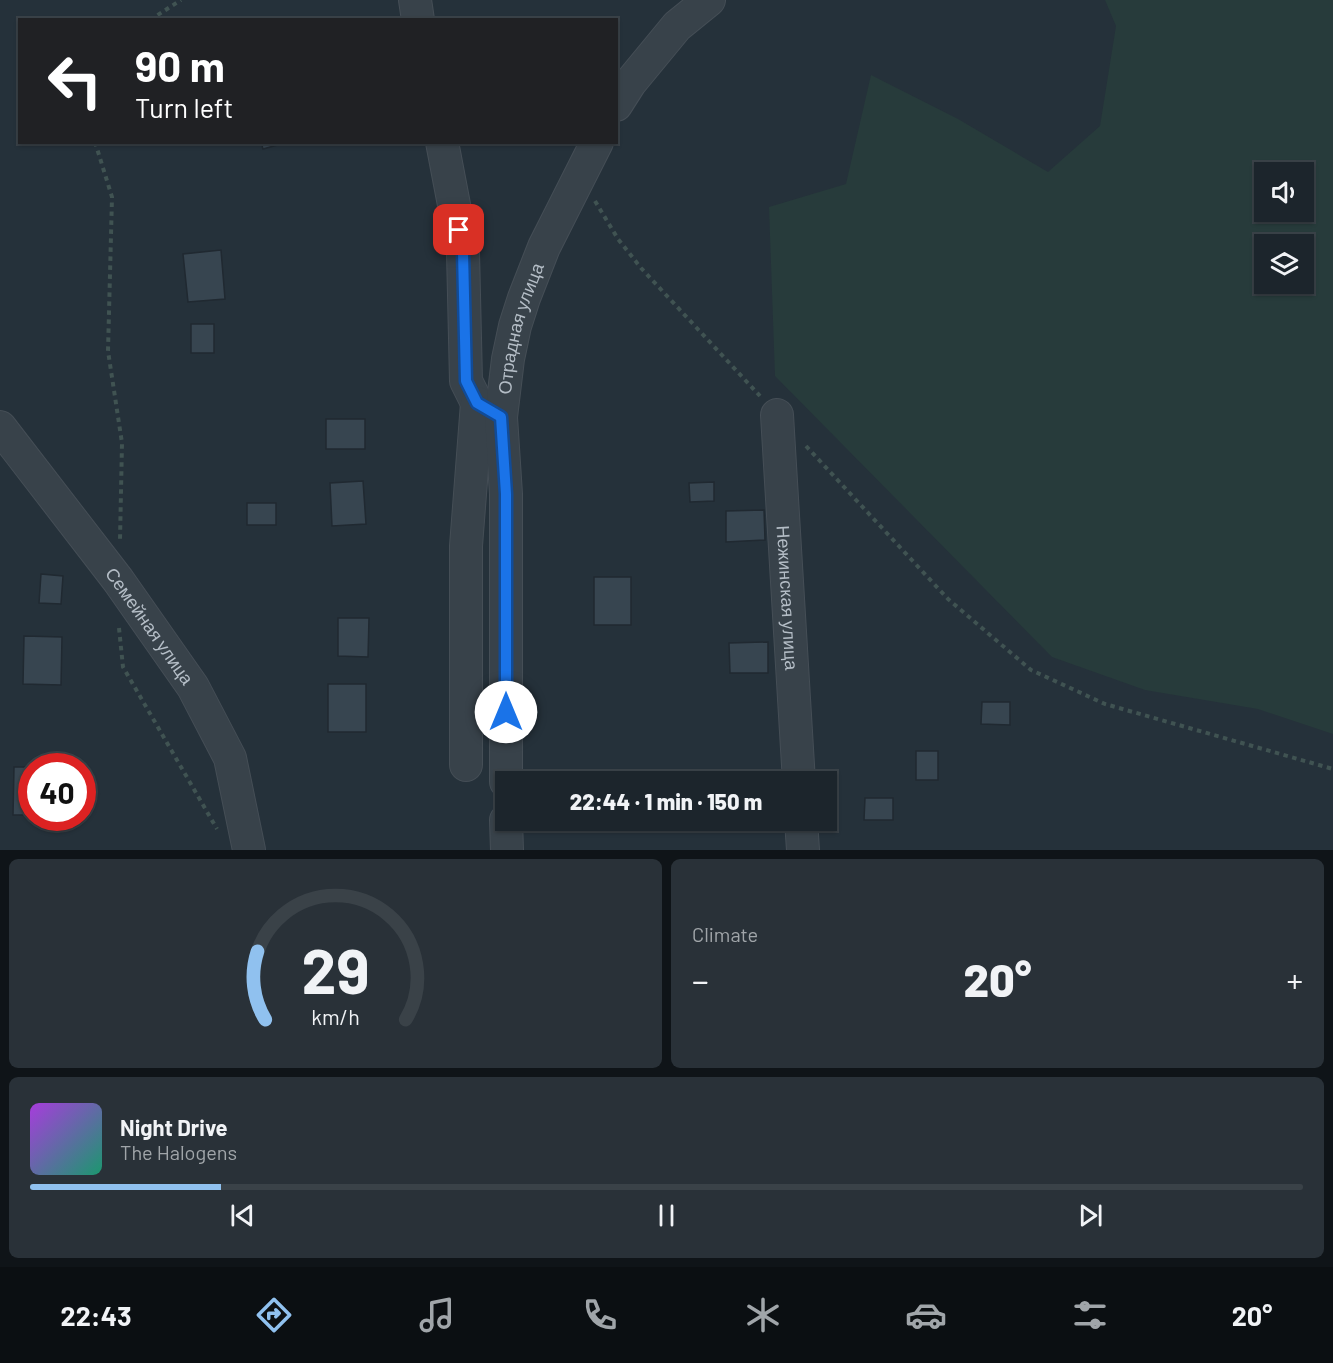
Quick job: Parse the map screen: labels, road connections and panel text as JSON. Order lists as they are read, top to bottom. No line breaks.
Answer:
{"streets":{"street":["Отрадная улица","Нежинская улица","Семейная улица"]},"page":{"turn":["90 m","Turn left"],"limit":"40","trip":"22:44 · 1 min · 150 m","tile":"Climate","heat":["−","20°","+"],"song":["Night Drive","The Halogens"],"tabs":["22:43","20°"],"gauge":["29","km/h"]}}
